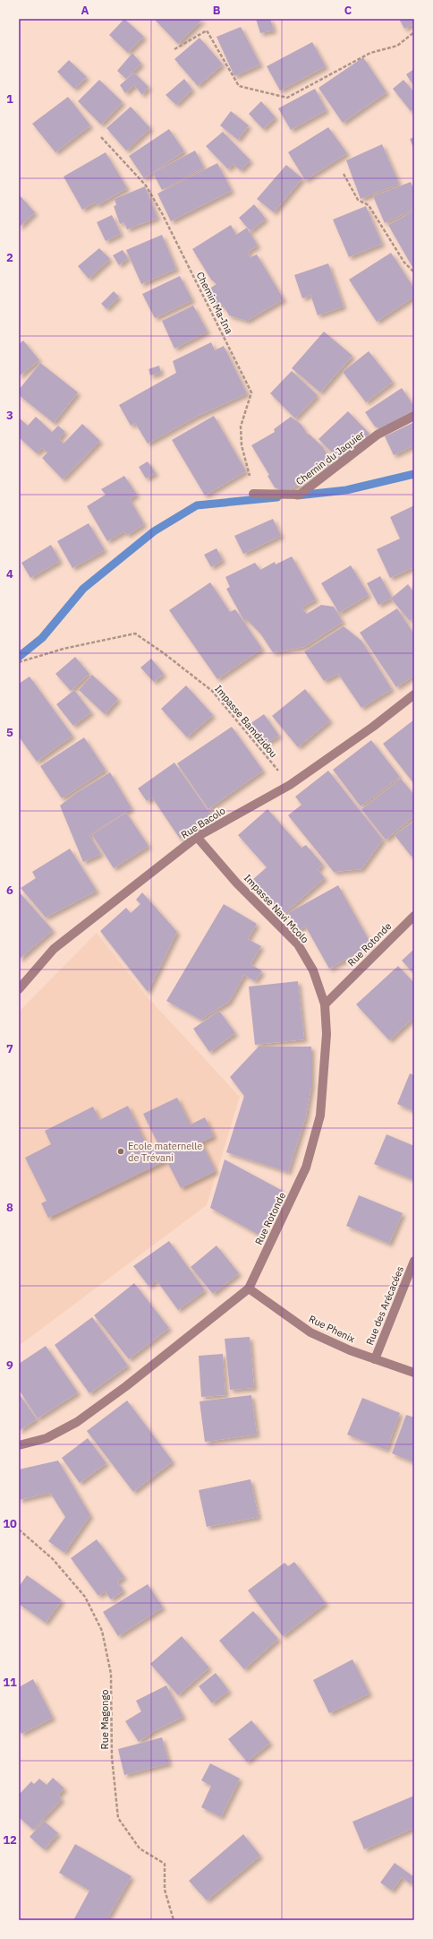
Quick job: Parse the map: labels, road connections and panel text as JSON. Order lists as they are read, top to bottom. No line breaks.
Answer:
{"streets":{"street":["Chemin du Jaquier","Rue Bacolo","Impasse Navi Mcolo","Rue Rotonde","Rue des Arécacées","Rue Phenix"],"path":["Chemin Ma-Ina","Impasse Bamdzidou","Rue Magongo"]},"crossings":[["Chemin Ma-Ina","Chemin du Jaquier"],["Impasse Bamdzidou","Rue Bacolo"],["Rue Bacolo","Impasse Navi Mcolo"],["Impasse Navi Mcolo","Rue Rotonde"],["Rue Rotonde","Rue Phenix"],["Rue des Arécacées","Rue Phenix"]],"places":["Ecole maternelle de Trévani"],"grid":{"columns":["A","B","C"],"rows":["1","2","3","4","5","6","7","8","9","10","11","12"]}}
